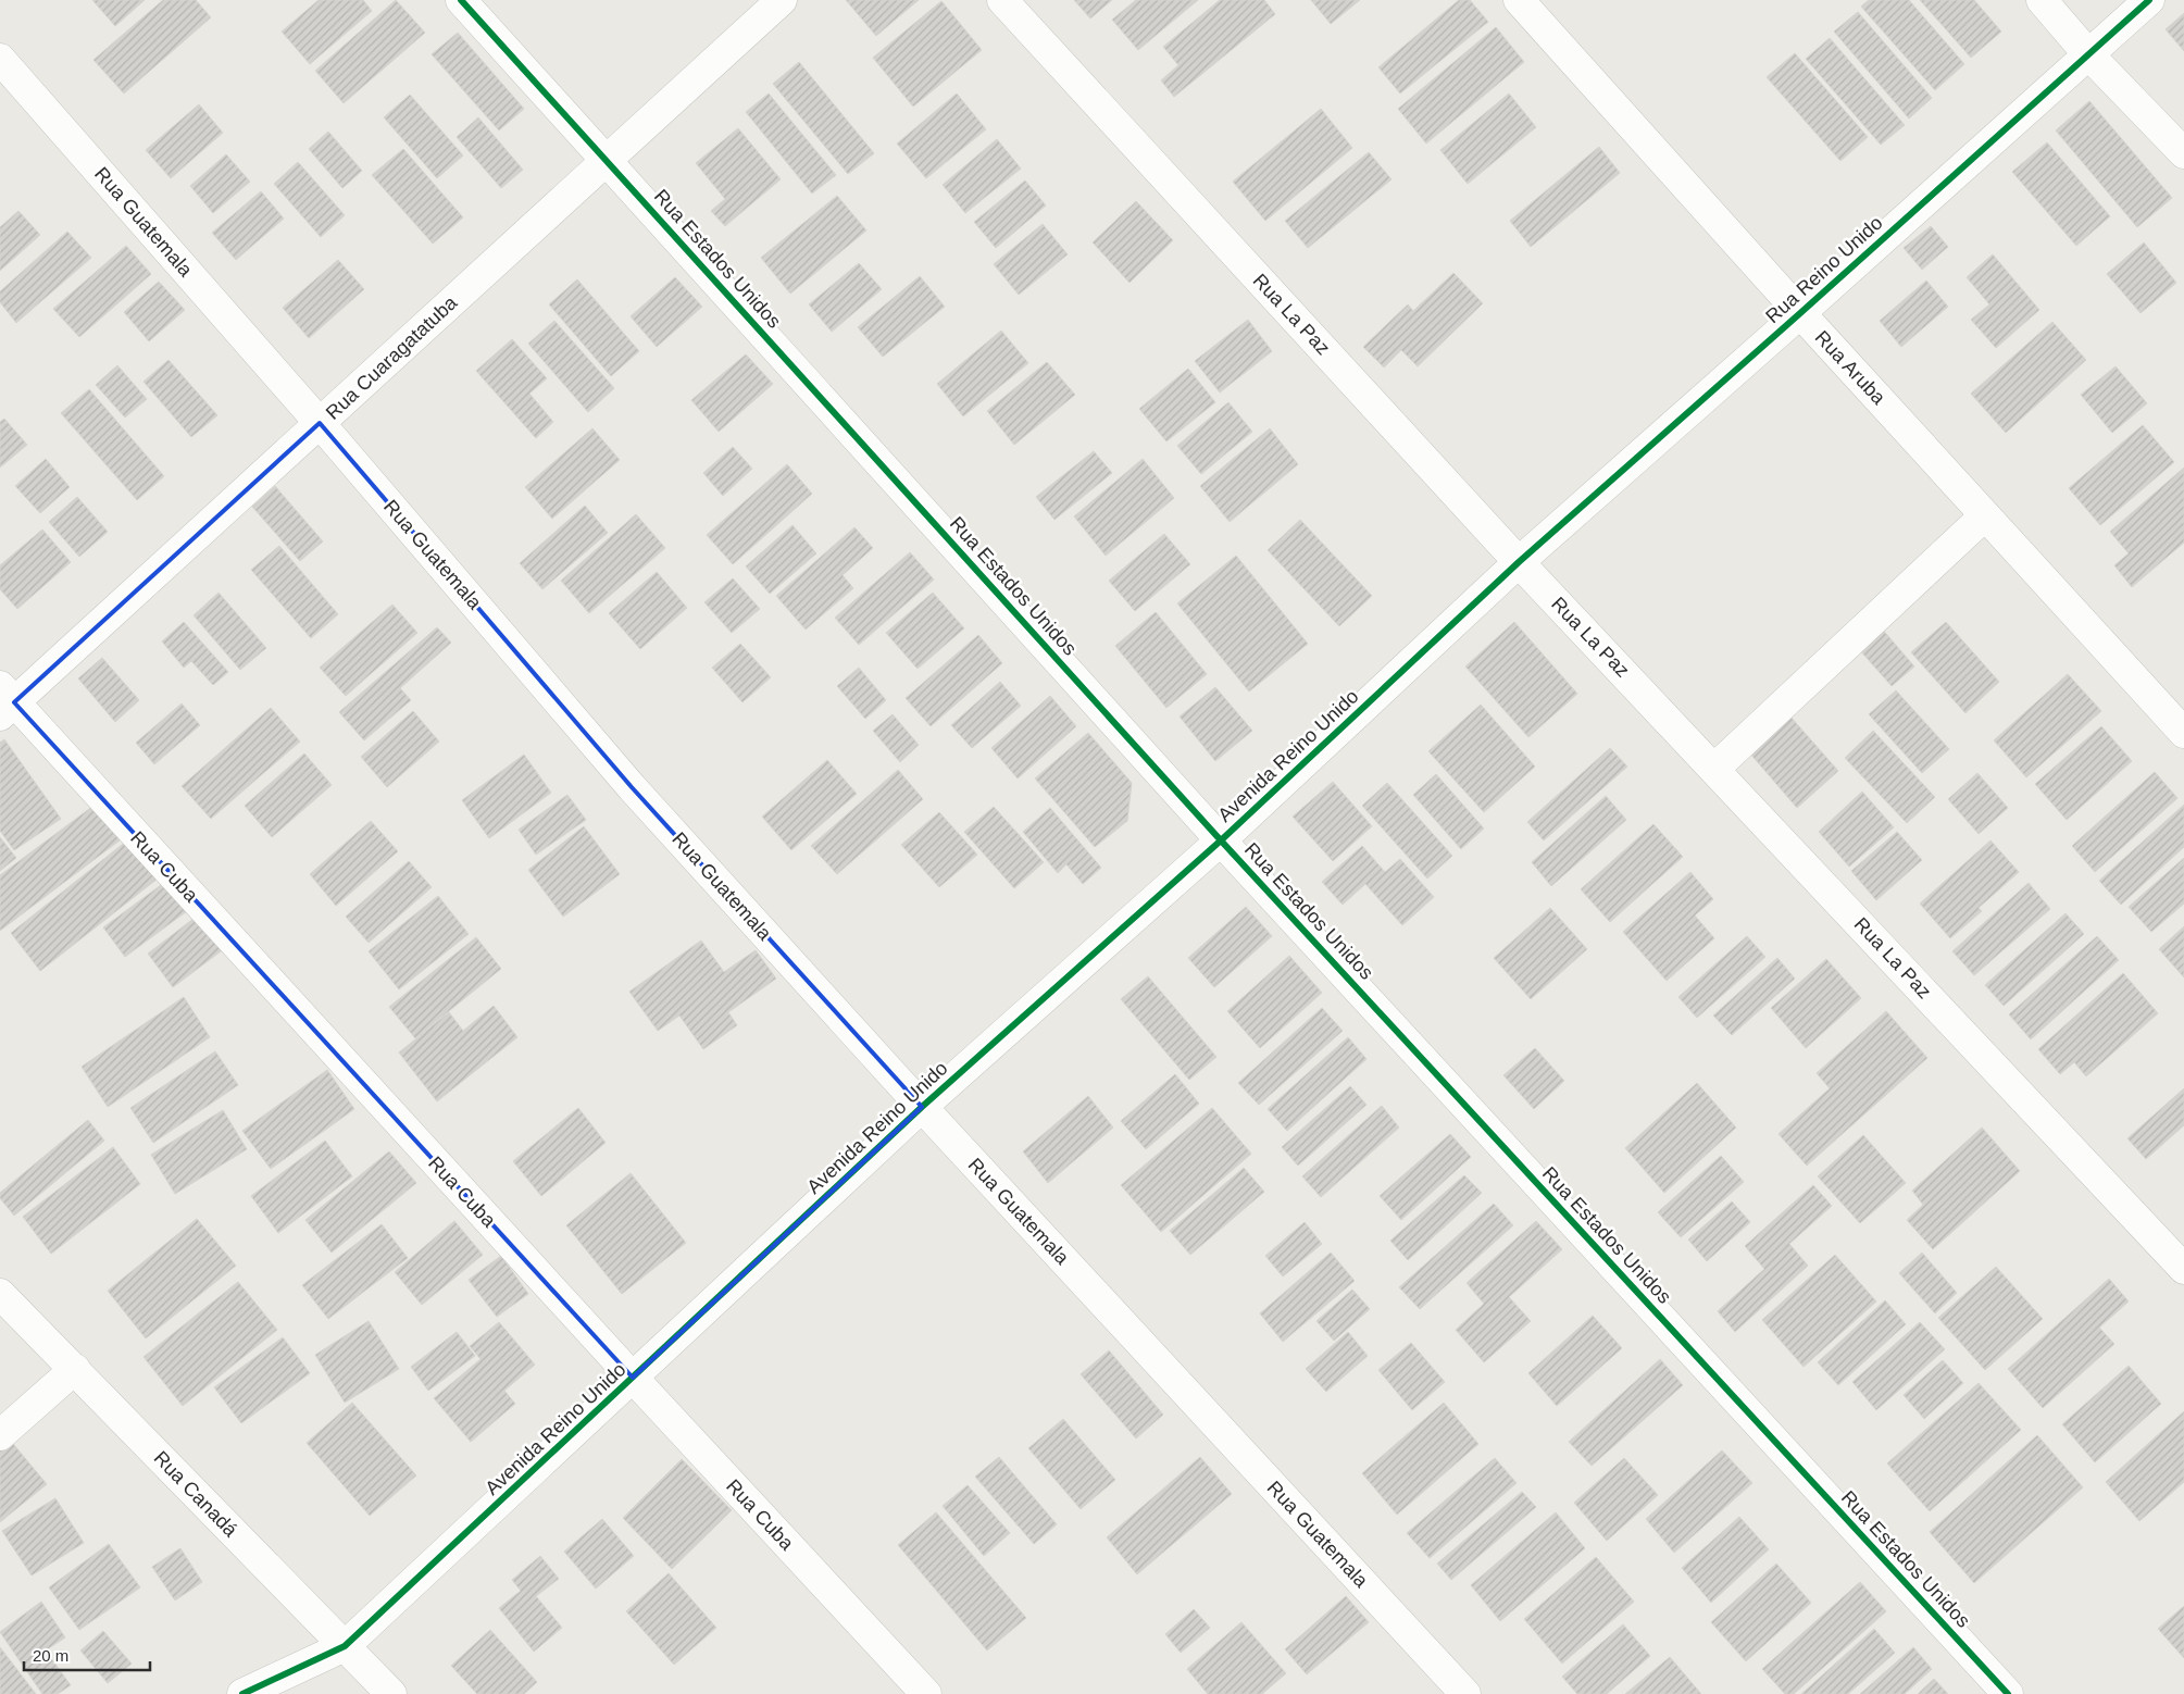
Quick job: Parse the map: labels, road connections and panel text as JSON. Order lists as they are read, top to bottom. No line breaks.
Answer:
{"streets":{"street":["Rua Guatemala","Rua Estados Unidos","Rua Reino Unido","Rua La Paz","Rua Cuaragatatuba","Rua Aruba","Avenida Reino Unido","Rua Cuba","Rua Canadá"]},"crossings":[["Rua Guatemala","Rua Cuaragatatuba"],["Rua Guatemala","Avenida Reino Unido"],["Rua Estados Unidos","Rua Cuaragatatuba"],["Rua Estados Unidos","Avenida Reino Unido"],["Rua Reino Unido","Rua La Paz"],["Rua Reino Unido","Rua Aruba"],["Rua Reino Unido","Avenida Reino Unido"],["Rua La Paz","Avenida Reino Unido"],["Rua Cuaragatatuba","Rua Cuba"],["Avenida Reino Unido","Rua Cuba"],["Avenida Reino Unido","Rua Canadá"]],"scale_bar":"20 m"}
